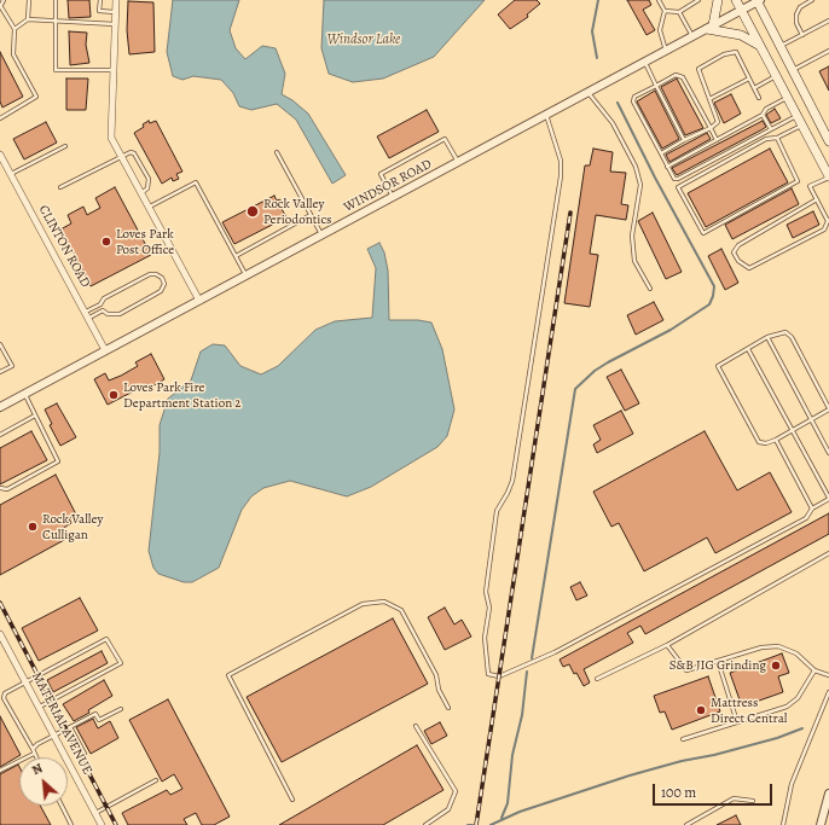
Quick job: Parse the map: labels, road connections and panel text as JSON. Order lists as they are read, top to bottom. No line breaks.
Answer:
{"streets":{"street":["WINDSOR ROAD","CLINTON ROAD","MATERIAL AVENUE"]},"crossings":[["WINDSOR ROAD","CLINTON ROAD"]],"water":["Windsor Lake"],"places":["Rock Valley Periodontics","Loves Park Post Office","Loves Park Fire Department Station 2","Rock Valley Culligan","S&B JIG Grinding","Mattress Direct Central"],"scale_bar":"100 m","north":"top left"}
